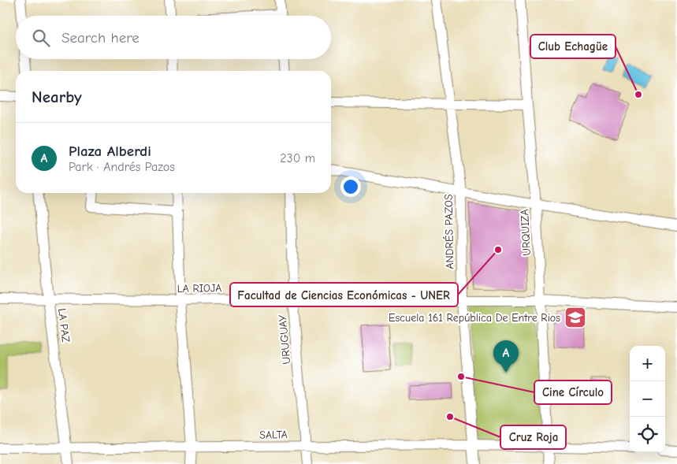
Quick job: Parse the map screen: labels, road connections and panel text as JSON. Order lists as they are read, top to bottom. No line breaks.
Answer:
{"streets":{"street":["ANDRÉS PAZOS","URQUIZA","LA RIOJA","LA PAZ","URUGUAY","SALTA"]},"crossings":[["ANDRÉS PAZOS","LA RIOJA"],["ANDRÉS PAZOS","SALTA"],["URQUIZA","LA RIOJA"],["URQUIZA","SALTA"],["LA RIOJA","LA PAZ"],["LA RIOJA","URUGUAY"],["LA PAZ","SALTA"],["URUGUAY","SALTA"]],"places":{"other":["Club Echagüe","Facultad de Ciencias Económicas - UNER","Cine Círculo","Cruz Roja"],"school or university":["Escuela 161 República De Entre Rios"]},"page":{"search":"Search here","heading":"Nearby","list":[{"mark":"A","name":"Plaza Alberdi","note":"Park · Andrés Pazos","value":"230 m"}],"pins":"A","map_buttons":["+","−"]}}
